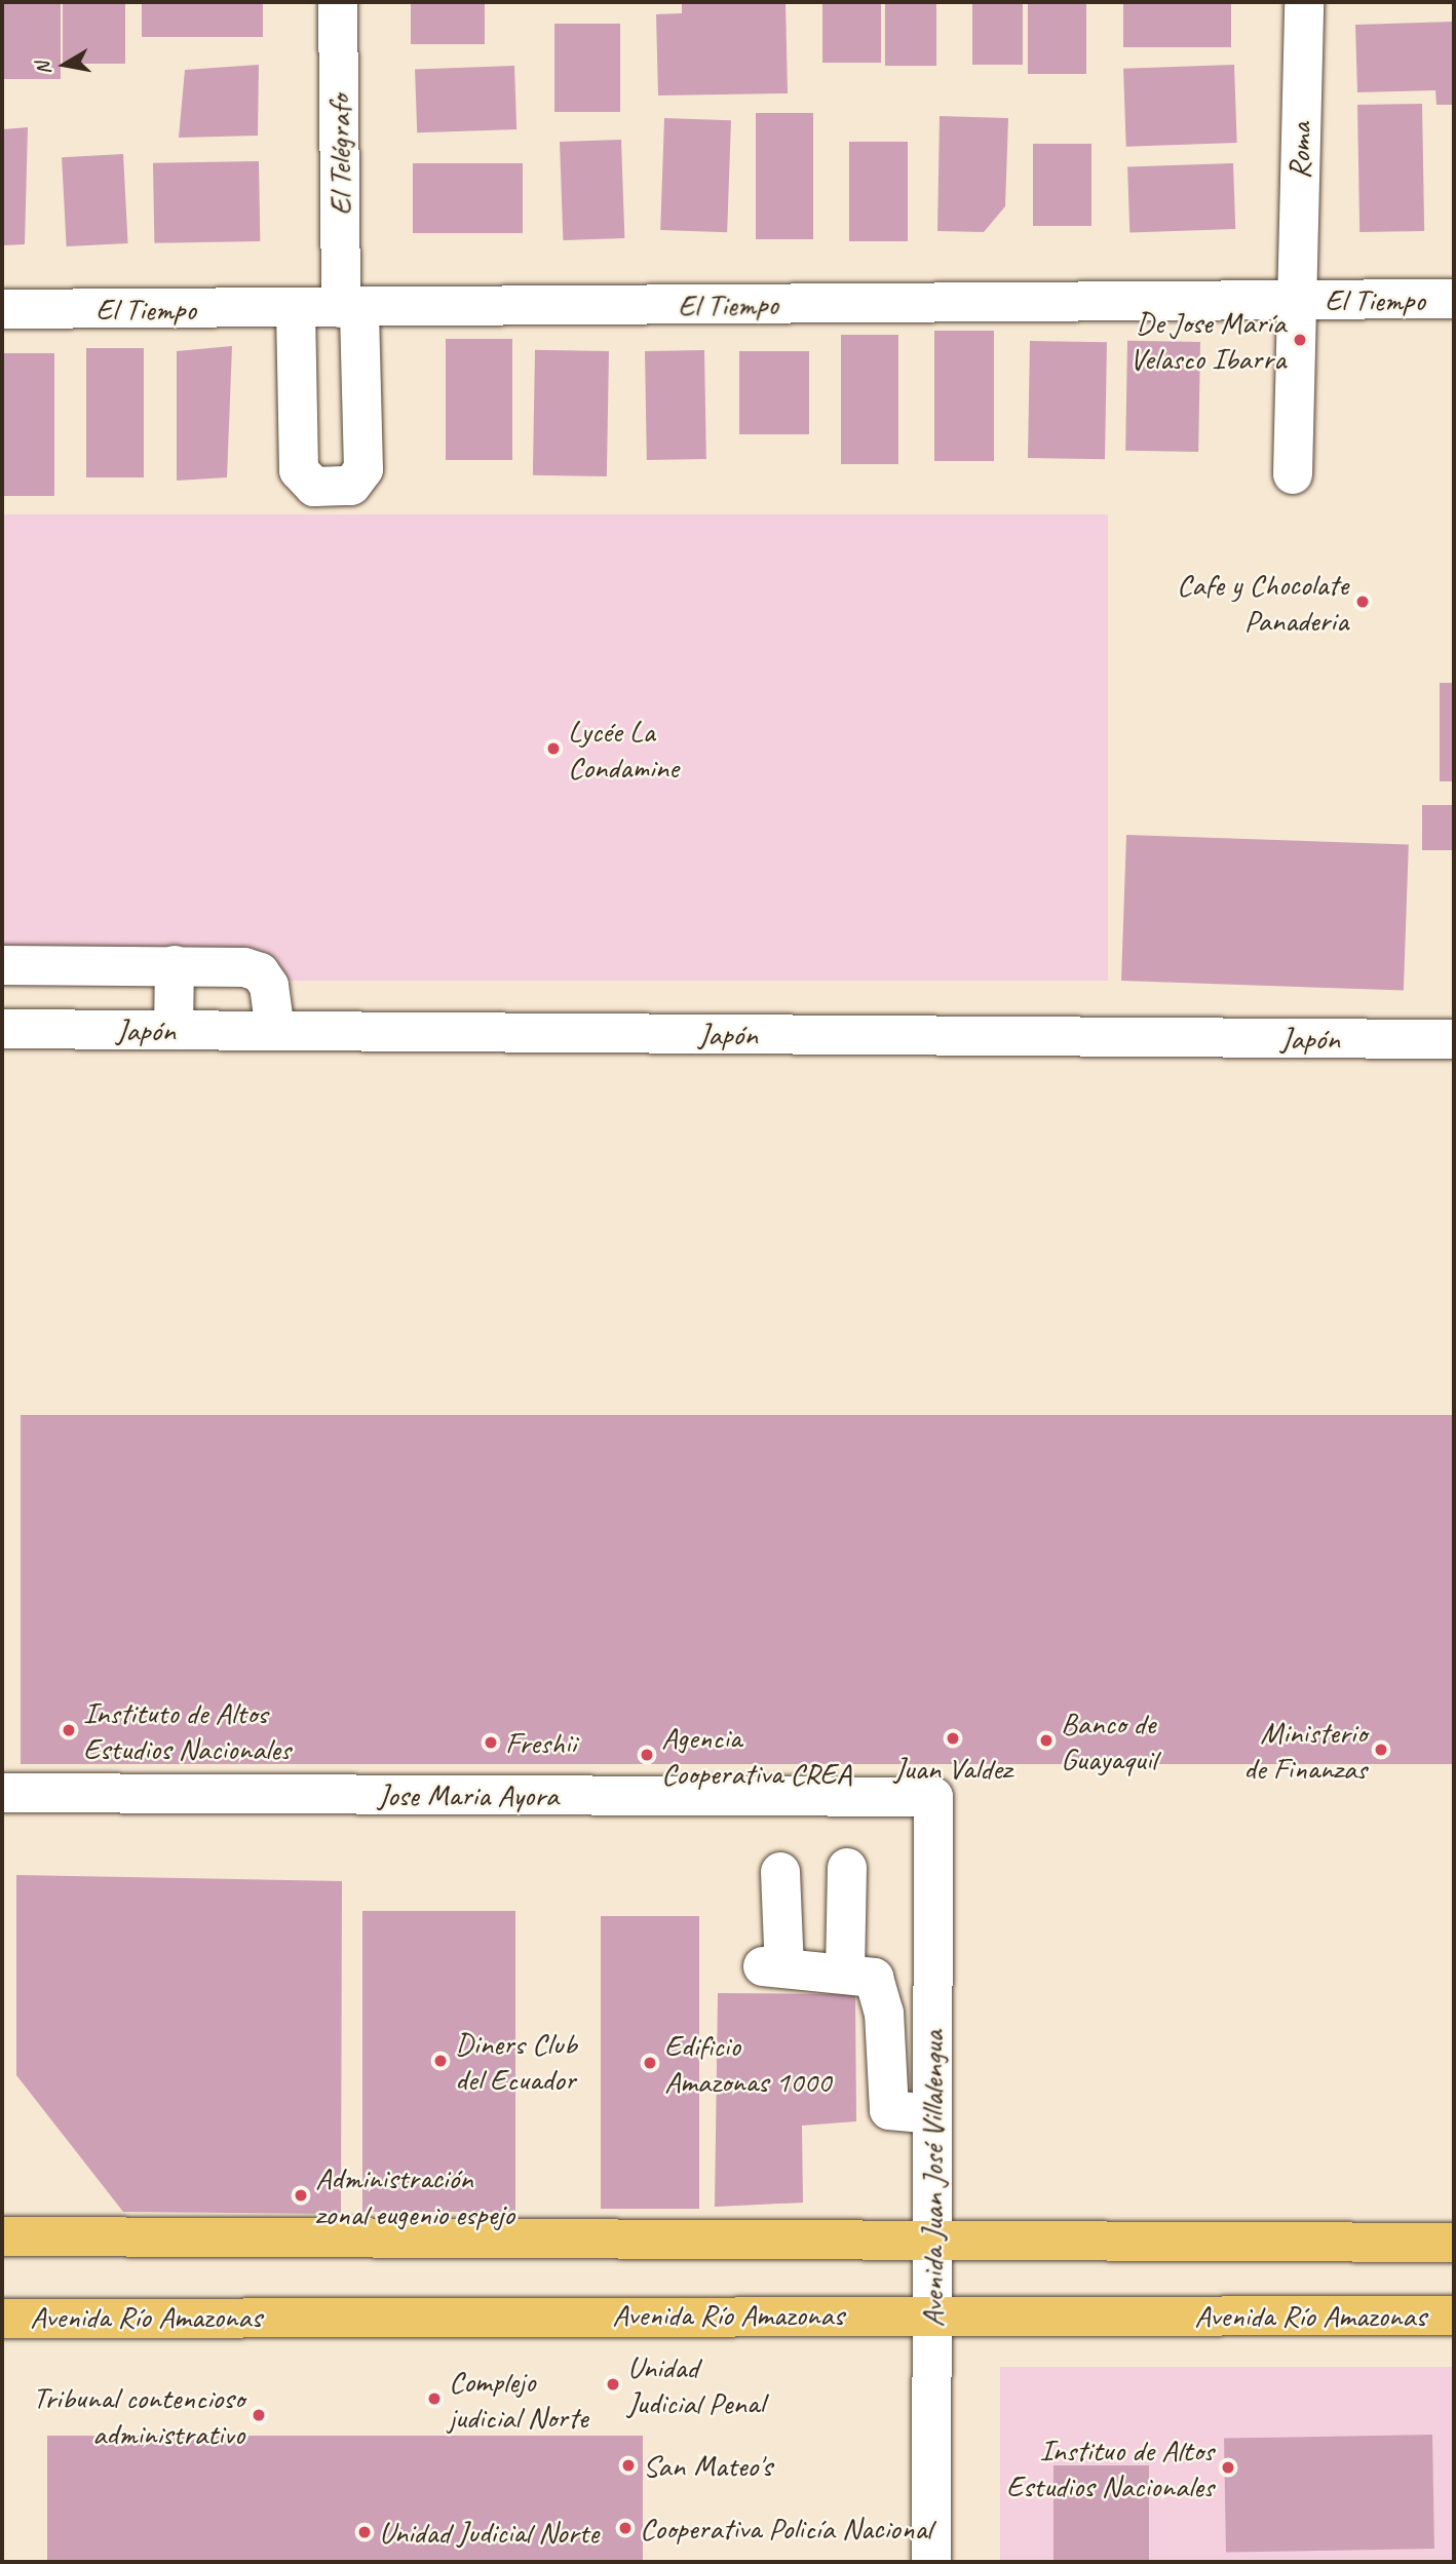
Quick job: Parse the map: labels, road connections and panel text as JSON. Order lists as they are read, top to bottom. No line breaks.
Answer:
{"streets":{"main road":["Avenida Río Amazonas"],"street":["Roma","El Telégrafo","El Tiempo","Japón","Jose Maria Ayora","Avenida Juan José Villalengua"]},"crossings":[["Roma","El Tiempo"],["El Telégrafo","El Tiempo"],["Jose Maria Ayora","Avenida Juan José Villalengua"],["Avenida Juan José Villalengua","Avenida Río Amazonas"]],"places":["De Jose María Velasco Ibarra","Cafe y Chocolate Panaderia","Lycée La Condamine","Instituto de Altos Estudios Nacionales","Juan Valdez","Banco de Guayaquil","Freshii","Ministerio de Finanzas","Agencia Cooperativa CREA","Diners Club del Ecuador","Edificio Amazonas 1000","Administración zonal eugenio espejo","Unidad Judicial Penal","Complejo judicial Norte","Tribunal contencioso administrativo","San Mateo's","Instituo de Altos Estudios Nacionales","Cooperativa Policía Nacional","Unidad Judicial Norte"],"north":"left"}
